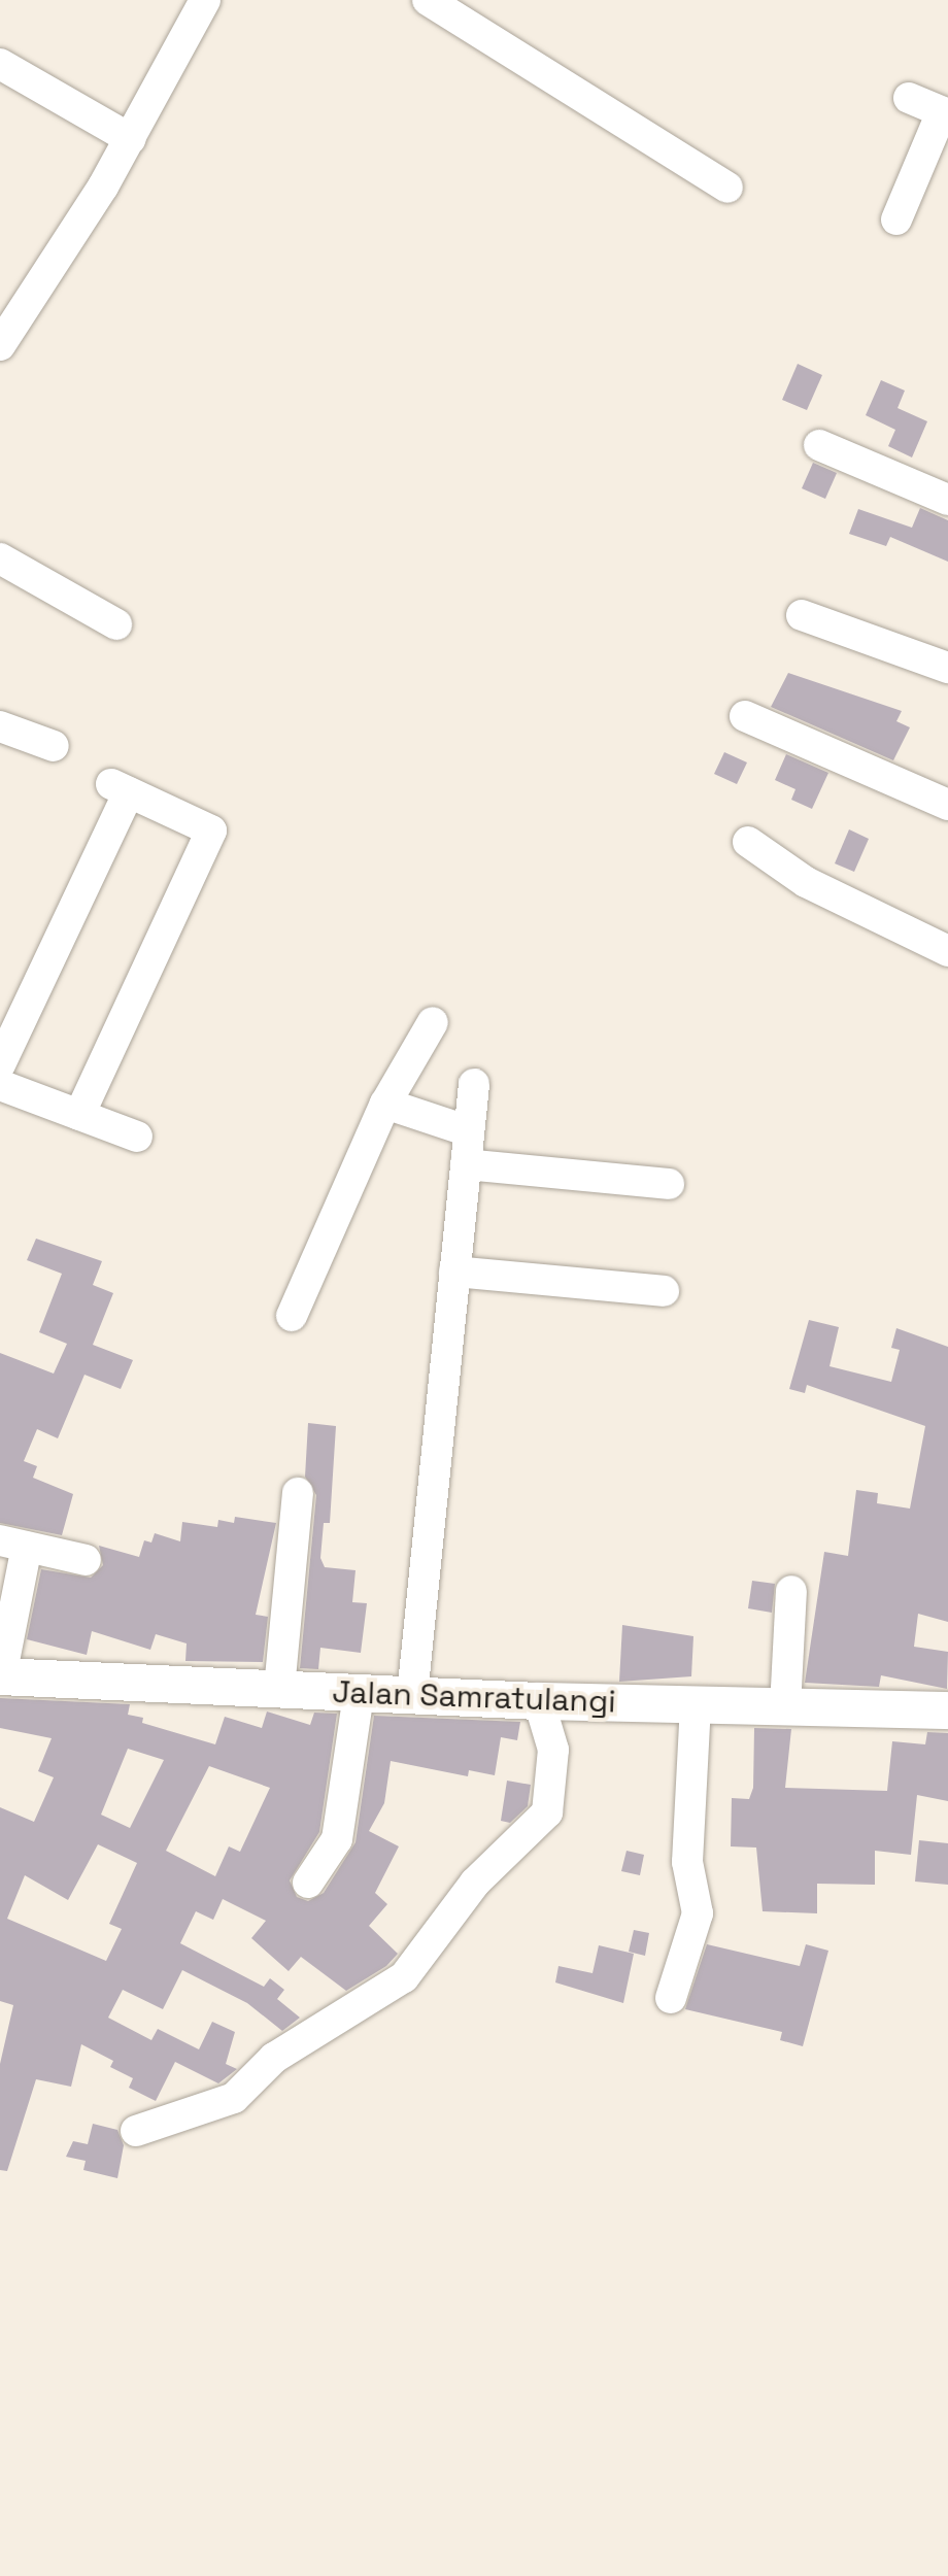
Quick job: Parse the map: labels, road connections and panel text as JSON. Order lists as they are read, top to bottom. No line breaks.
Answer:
{"streets":{"main road":["Jalan Samratulangi"]}}
